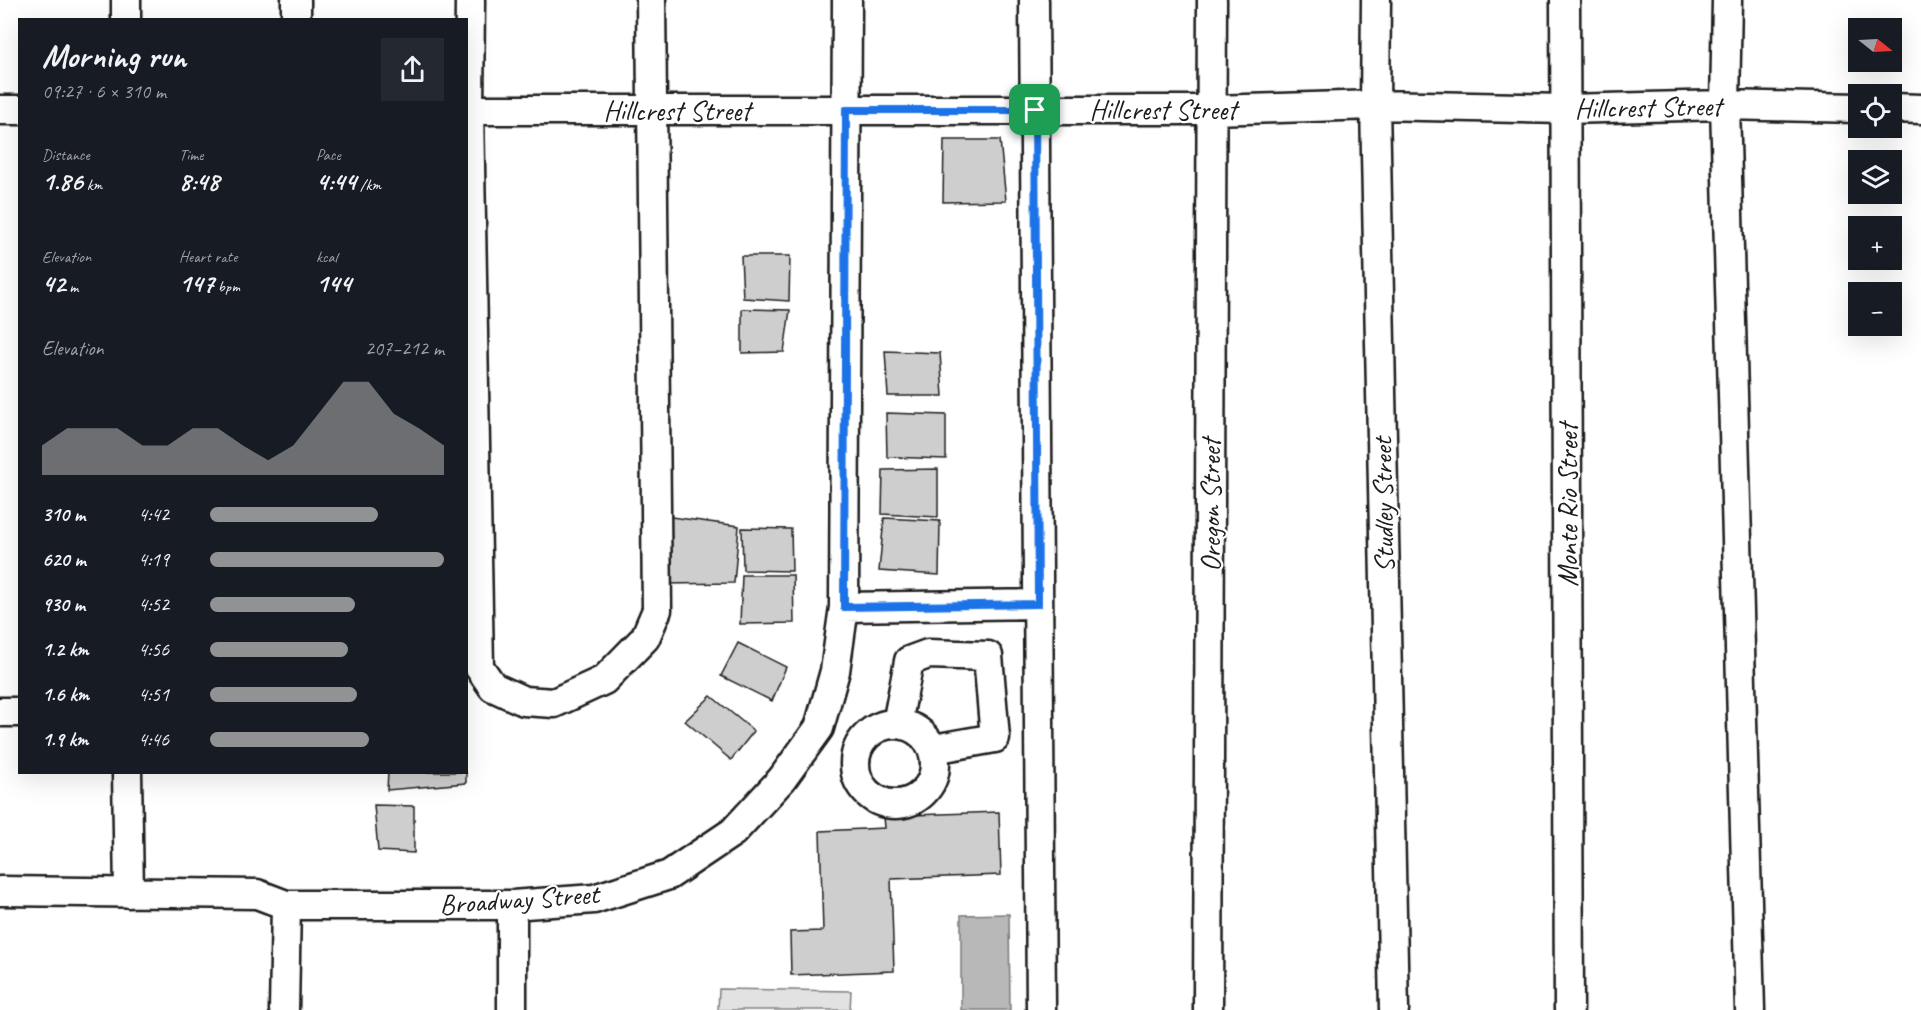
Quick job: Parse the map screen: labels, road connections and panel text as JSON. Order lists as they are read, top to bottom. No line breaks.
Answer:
{"streets":{"street":["Hillcrest Street","Oregon Street","Studley Street","Monte Rio Street","Broadway Street"]},"crossings":[["Hillcrest Street","Oregon Street"],["Hillcrest Street","Studley Street"],["Hillcrest Street","Monte Rio Street"],["Hillcrest Street","Broadway Street"]],"north":"right","page":{"map_buttons":["+","−"],"heading":["Morning run","09:27 · 6 × 310 m"],"stats":[["Distance","1.86 km"],["Time","8:48"],["Pace","4:44 /km"],["Elevation","42 m"],["Heart rate","147 bpm"],["kcal","144"]],"chart":["Elevation","207–212 m"],"list":[{"name":"310 m","note":"4:42"},{"name":"620 m","note":"4:19"},{"name":"930 m","note":"4:52"},{"name":"1.2 km","note":"4:56"},{"name":"1.6 km","note":"4:51"},{"name":"1.9 km","note":"4:46"}]}}
